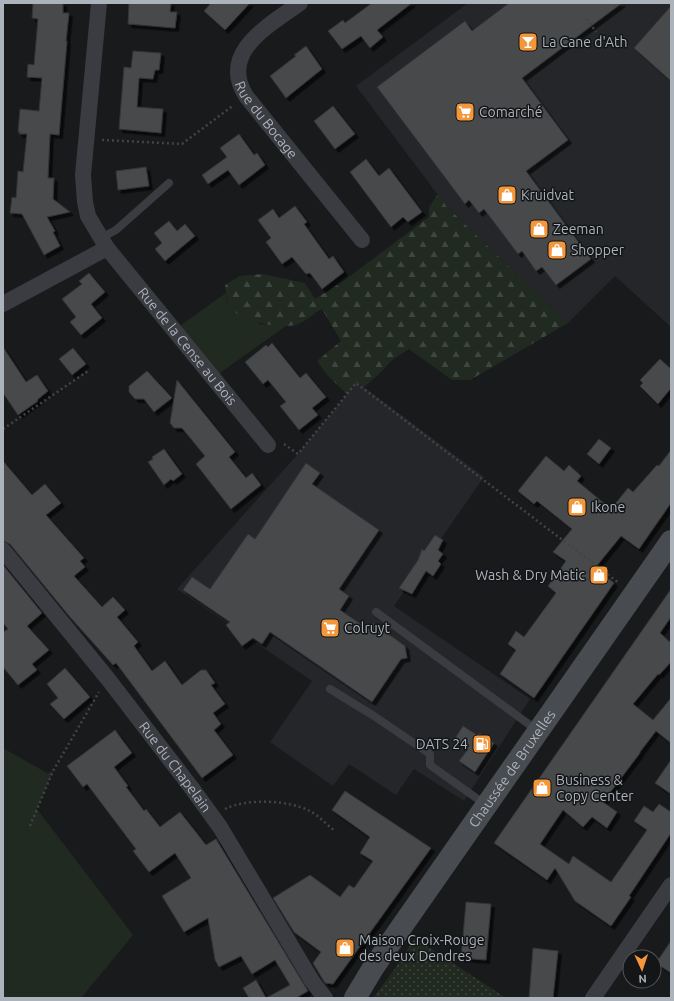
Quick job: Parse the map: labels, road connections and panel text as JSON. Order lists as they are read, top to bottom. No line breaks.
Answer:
{"streets":{"street":["Rue du Bocage","Rue de la Cense au Bois","Rue du Chapelain","Chaussée de Bruxelles"]},"places":{"bar":["La Cane d'Ath"],"supermarket":["Comarché","Colruyt"],"shop":["Kruidvat","Zeeman","Shopper","Ikone","Wash & Dry Matic","Business & Copy Center","Maison Croix-Rouge des deux Dendres"],"fuel station":["DATS 24"]},"north":"bottom"}
